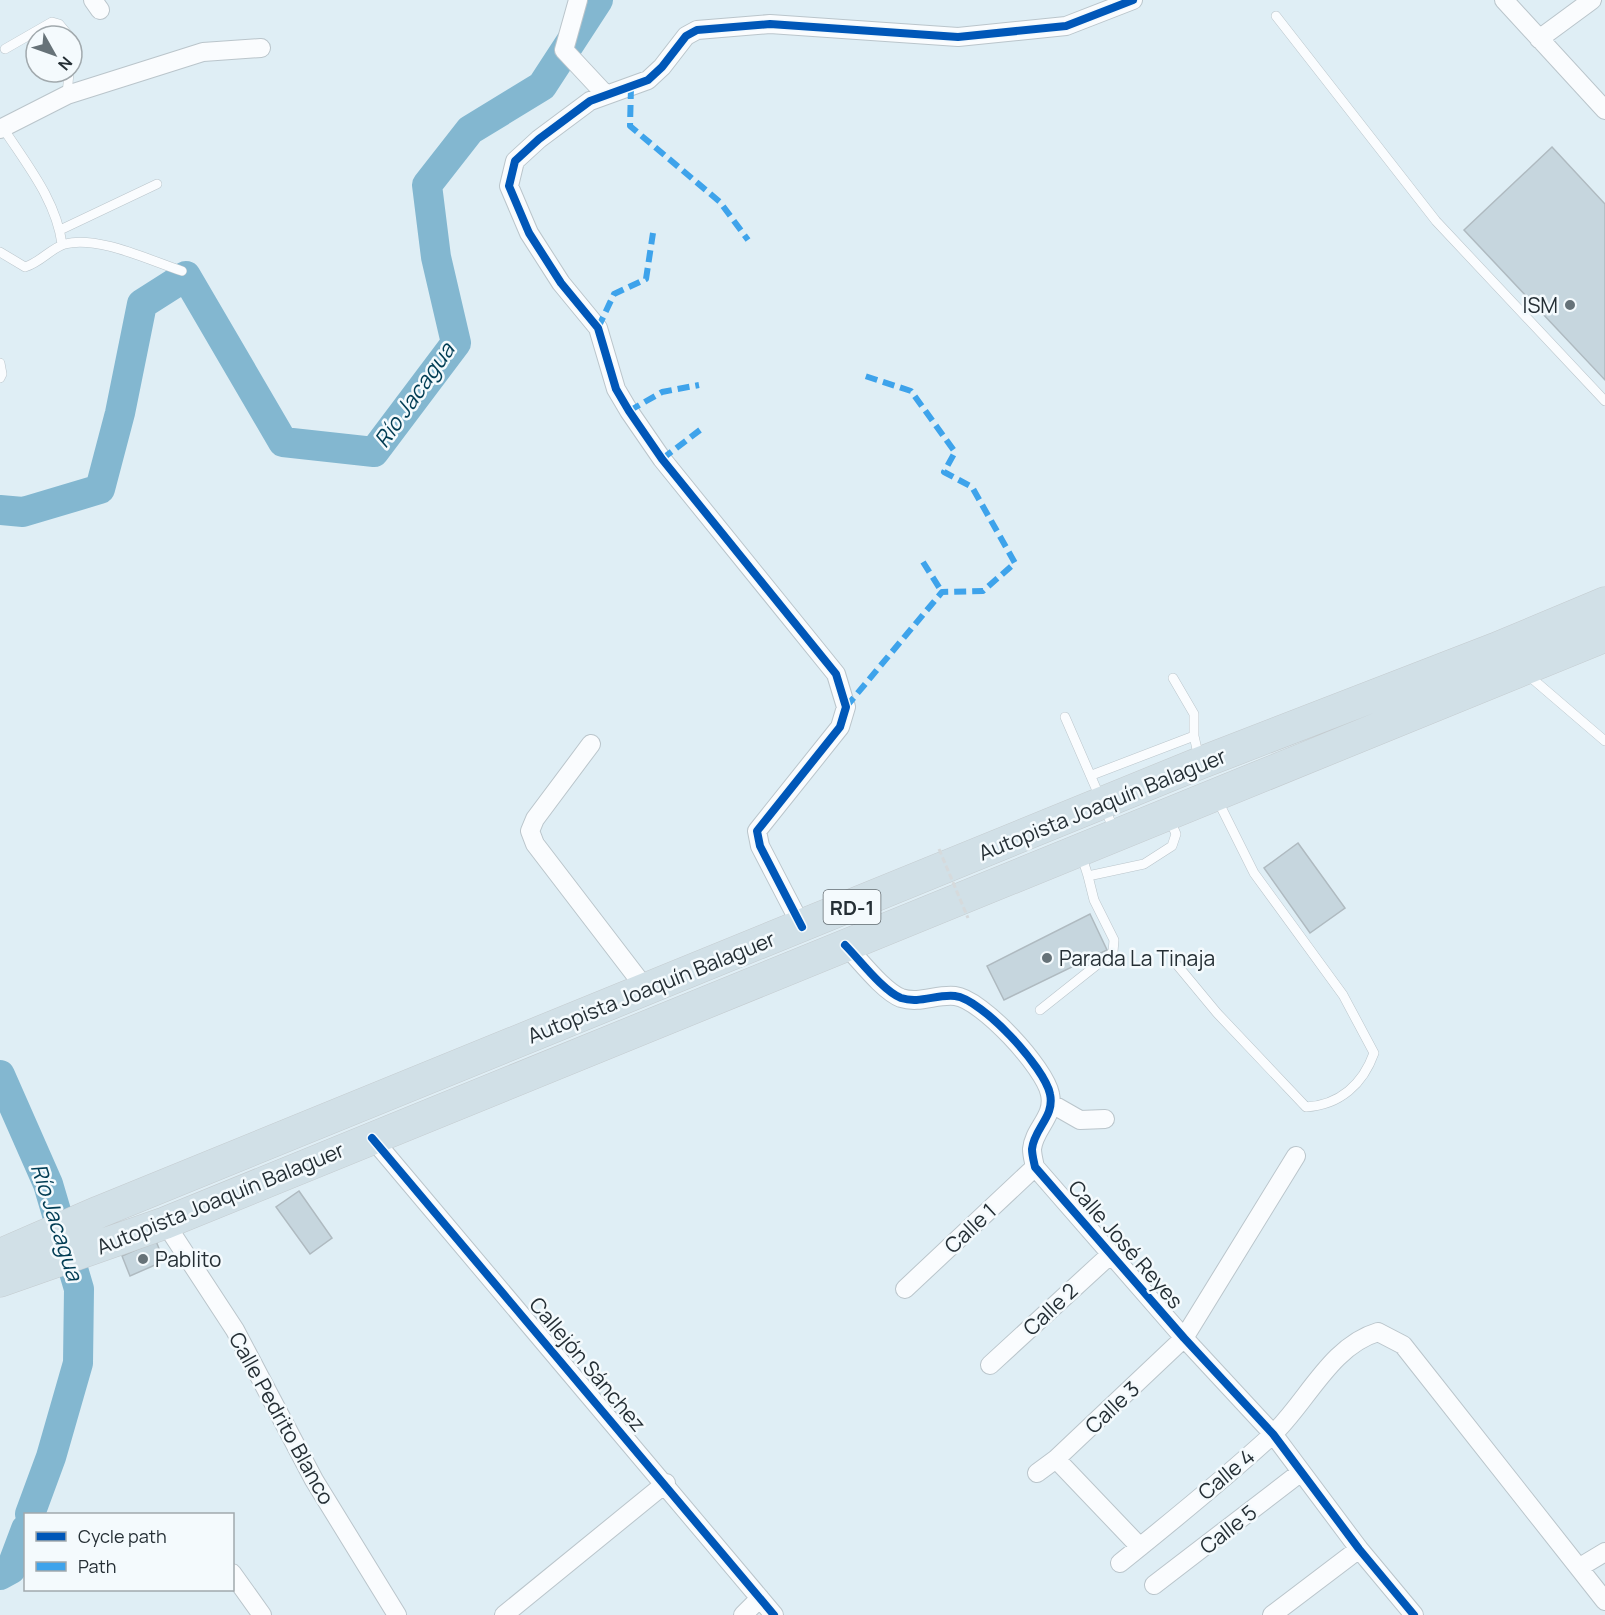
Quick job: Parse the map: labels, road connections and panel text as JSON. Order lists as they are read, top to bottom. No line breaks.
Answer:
{"streets":{"highway":["Autopista Joaquín Balaguer","RD-1"],"street":["Calle 1","Calle José Reyes","Calle 2","Callejón Sánchez","Calle 3","Calle Pedrito Blanco","Calle 4","Calle 5"]},"crossings":[["Autopista Joaquín Balaguer","Callejón Sánchez"],["Autopista Joaquín Balaguer","Calle Pedrito Blanco"],["Calle 1","Calle José Reyes"],["Calle José Reyes","Calle 2"],["Calle José Reyes","Calle 3"],["Calle José Reyes","Calle 4"],["Calle José Reyes","Calle 5"]],"water":["Río Jacagua"],"places":["ISM","Parada La Tinaja","Pablito"],"legend":["Cycle path","Path"],"north":"bottom right"}
